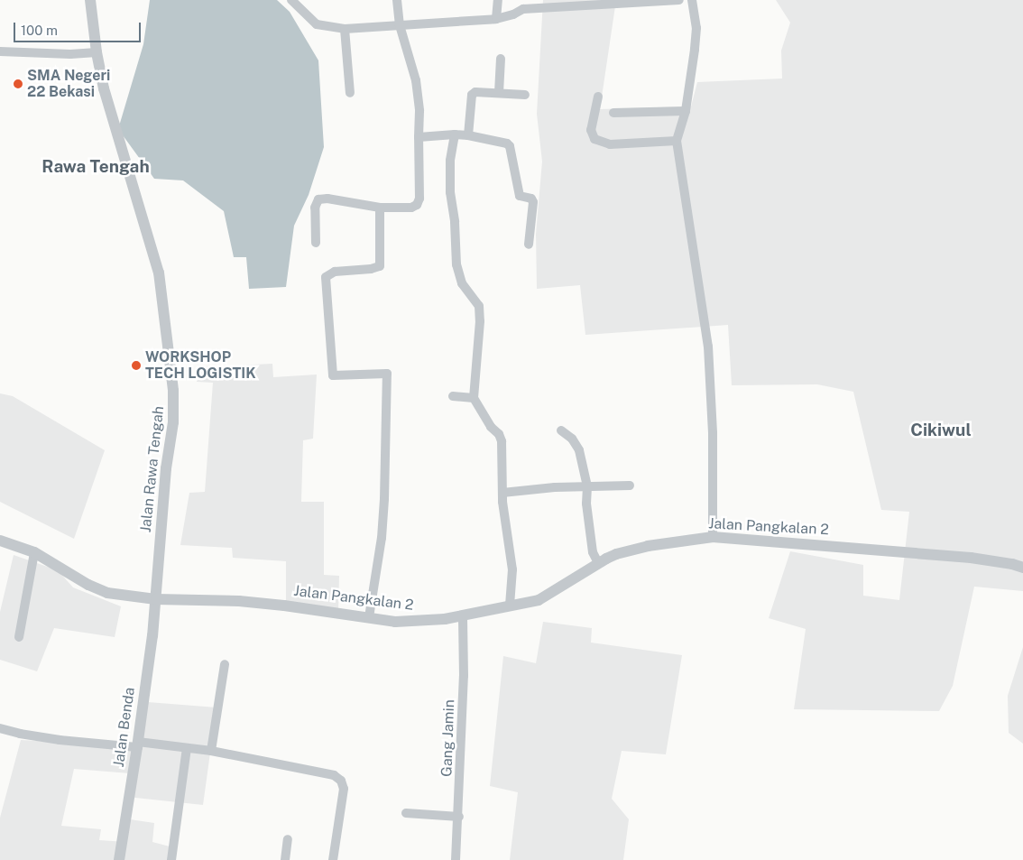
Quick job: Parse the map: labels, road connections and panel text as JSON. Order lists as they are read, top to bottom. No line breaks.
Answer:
{"streets":{"street":["Jalan Rawa Tengah","Jalan Pangkalan 2","Jalan Benda","Gang Jamin"]},"crossings":[["Jalan Rawa Tengah","Jalan Pangkalan 2"],["Jalan Rawa Tengah","Jalan Benda"],["Jalan Pangkalan 2","Jalan Benda"],["Jalan Pangkalan 2","Gang Jamin"]],"districts":["Rawa Tengah","Cikiwul"],"places":["SMA Negeri 22 Bekasi","WORKSHOP TECH LOGISTIK"],"scale_bar":"100 m"}
